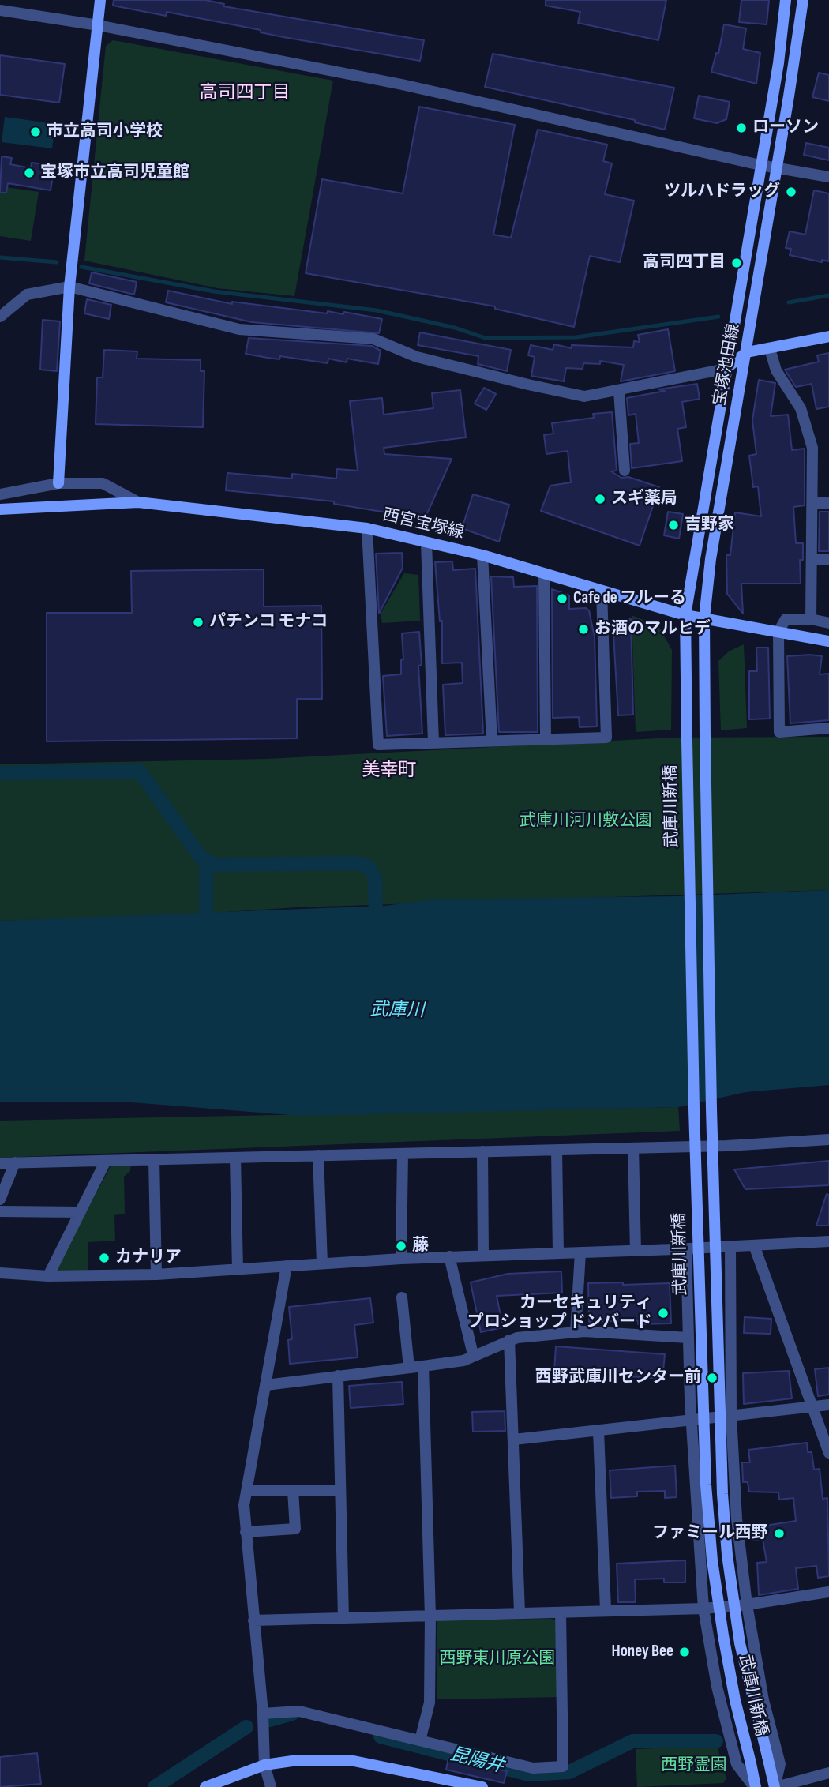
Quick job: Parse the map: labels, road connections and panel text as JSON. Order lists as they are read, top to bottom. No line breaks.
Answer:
{"streets":{"street":["宝塚池田線","西宮宝塚線","武庫川新橋"]},"crossings":[["宝塚池田線","西宮宝塚線"],["宝塚池田線","武庫川新橋"],["西宮宝塚線","武庫川新橋"]],"districts":["高司四丁目","美幸町"],"water":["武庫川","昆陽井"],"parks":["武庫川河川敷公園","西野東川原公園","西野霊園"],"places":["ローソン","市立高司小学校","宝塚市立高司児童館","ツルハドラッグ","高司四丁目","スギ薬局","吉野家","Cafe de フルーる","パチンコ モナコ","お酒のマルヒデ","藤","カナリア","カーセキュリティ プロショップ ドンバード","西野武庫川センター前","ファミール西野","Honey Bee"]}
